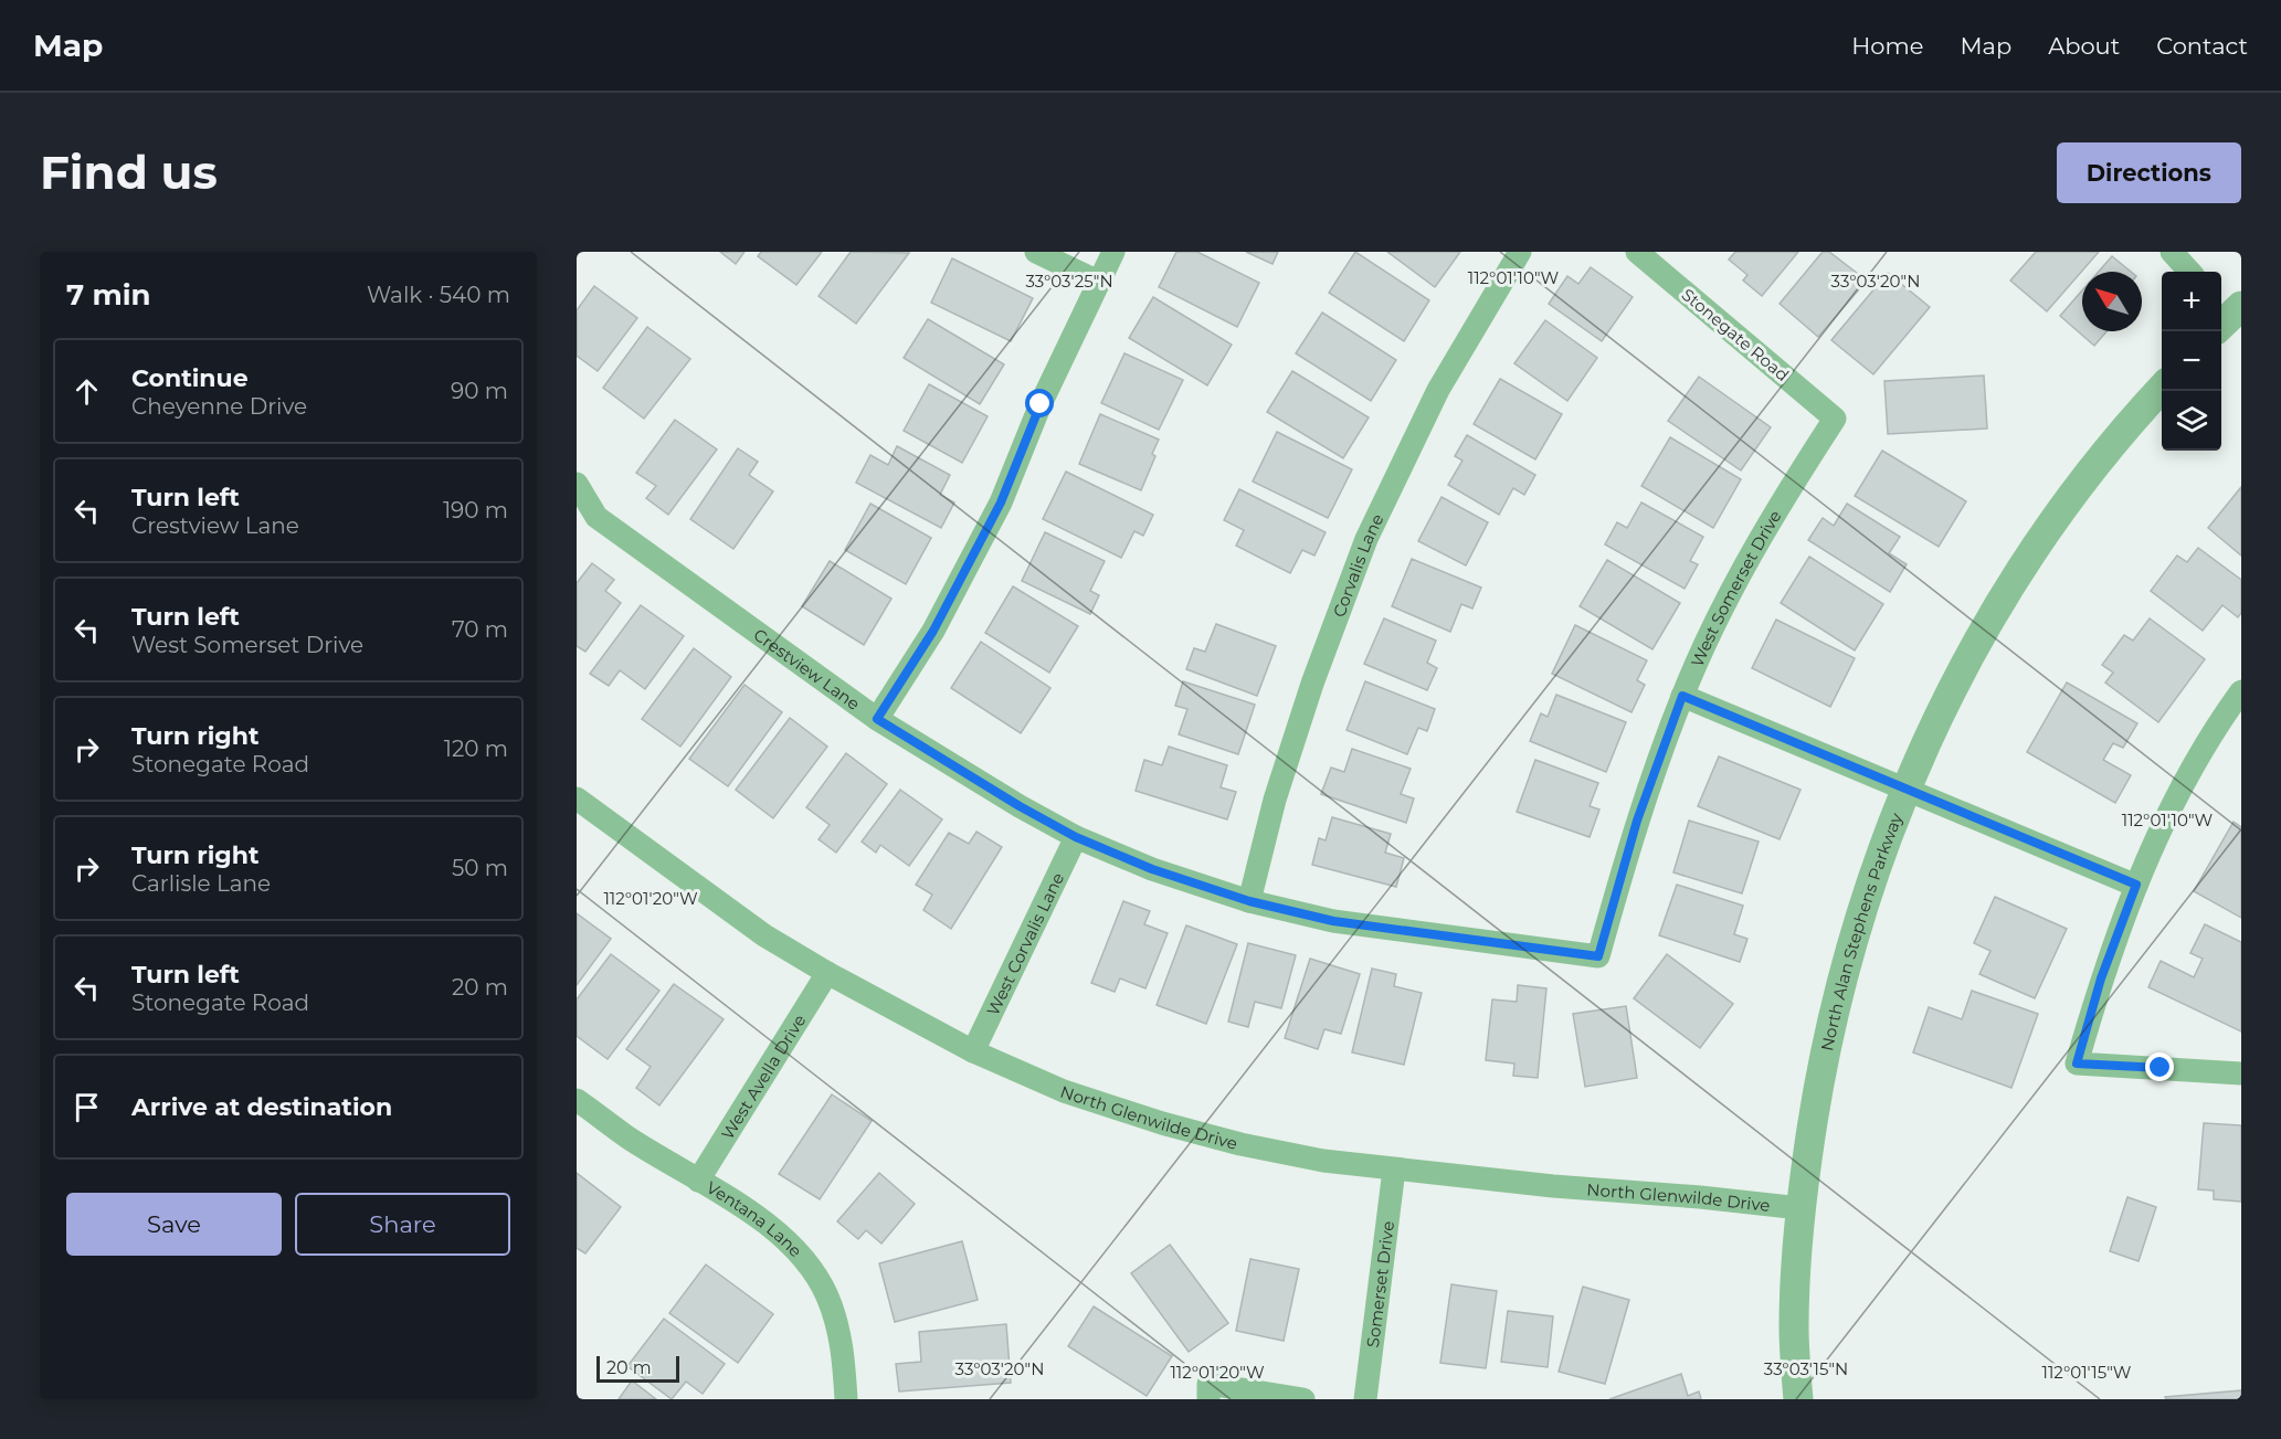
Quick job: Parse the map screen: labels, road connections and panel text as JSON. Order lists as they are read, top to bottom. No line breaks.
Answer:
{"streets":{"street":["Stonegate Road","Corvalis Lane","West Somerset Drive","Crestview Lane","North Alan Stephens Parkway","West Corvalis Lane","West Avella Drive","North Glenwilde Drive","Ventana Lane","Somerset Drive"]},"crossings":[["Stonegate Road","West Somerset Drive"],["Corvalis Lane","Crestview Lane"],["West Somerset Drive","Crestview Lane"],["Crestview Lane","West Corvalis Lane"],["North Alan Stephens Parkway","North Glenwilde Drive"],["West Corvalis Lane","North Glenwilde Drive"],["West Avella Drive","North Glenwilde Drive"],["West Avella Drive","Ventana Lane"],["North Glenwilde Drive","Somerset Drive"]],"scale_bar":"20 m","north":"top left","page":{"header":"Map","nav":["Home","Map","About","Contact"],"buttons":["Directions",["Save","Share"]],"title":"Find us","heading":["7 min","Walk · 540 m"],"map_buttons":["+","−"],"list":[["Continue","Cheyenne Drive","90 m"],["Turn left","Crestview Lane","190 m"],["Turn left","West Somerset Drive","70 m"],["Turn right","Stonegate Road","120 m"],["Turn right","Carlisle Lane","50 m"],["Turn left","Stonegate Road","20 m"],"Arrive at destination"],"scale":"20 m"},"coordinates":["112°01'10\"W","33°03'25\"N","33°03'20\"N","112°01'20\"W","33°03'15\"N","112°01'15\"W"]}
